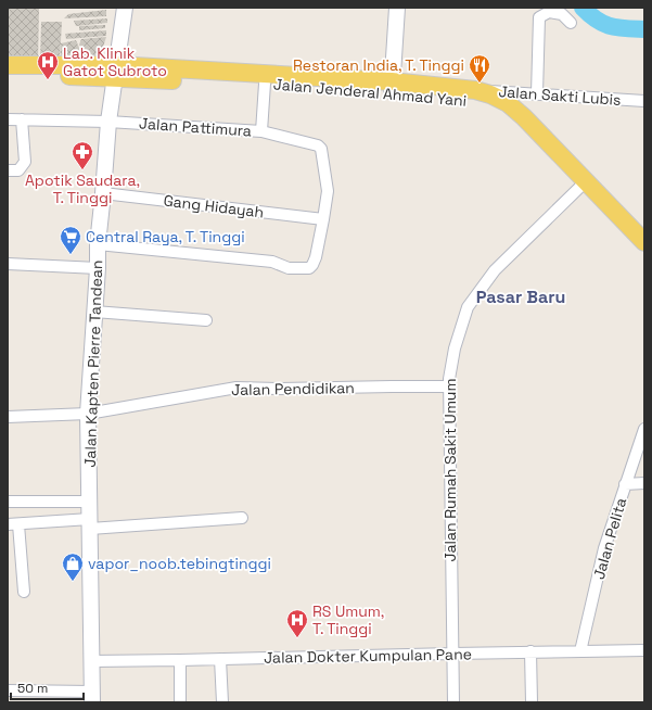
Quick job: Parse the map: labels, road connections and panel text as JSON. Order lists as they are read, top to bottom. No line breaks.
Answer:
{"streets":{"main road":["Jalan Jenderal Ahmad Yani","Jalan Kapten Pierre Tandean"],"street":["Jalan Sakti Lubis","Jalan Pattimura","Gang Hidayah","Jalan Pendidikan","Jalan Rumah Sakit Umum","Jalan Pelita","Jalan Dokter Kumpulan Pane"]},"crossings":[["Jalan Jenderal Ahmad Yani","Jalan Sakti Lubis"],["Jalan Jenderal Ahmad Yani","Jalan Pattimura"],["Jalan Jenderal Ahmad Yani","Jalan Kapten Pierre Tandean"],["Jalan Jenderal Ahmad Yani","Jalan Rumah Sakit Umum"],["Jalan Pattimura","Jalan Kapten Pierre Tandean"],["Gang Hidayah","Jalan Kapten Pierre Tandean"],["Jalan Kapten Pierre Tandean","Jalan Pendidikan"],["Jalan Kapten Pierre Tandean","Jalan Dokter Kumpulan Pane"],["Jalan Pendidikan","Jalan Rumah Sakit Umum"],["Jalan Rumah Sakit Umum","Jalan Dokter Kumpulan Pane"],["Jalan Pelita","Jalan Dokter Kumpulan Pane"]],"districts":["Pasar Baru"],"places":{"hospital":["Lab. Klinik Gatot Subroto","RS Umum, T. Tinggi"],"restaurant":["Restoran India, T. Tinggi"],"pharmacy":["Apotik Saudara, T. Tinggi"],"supermarket":["Central Raya, T. Tinggi"],"shop":["vapor_noob.tebingtinggi"]},"scale_bar":"50 m"}
